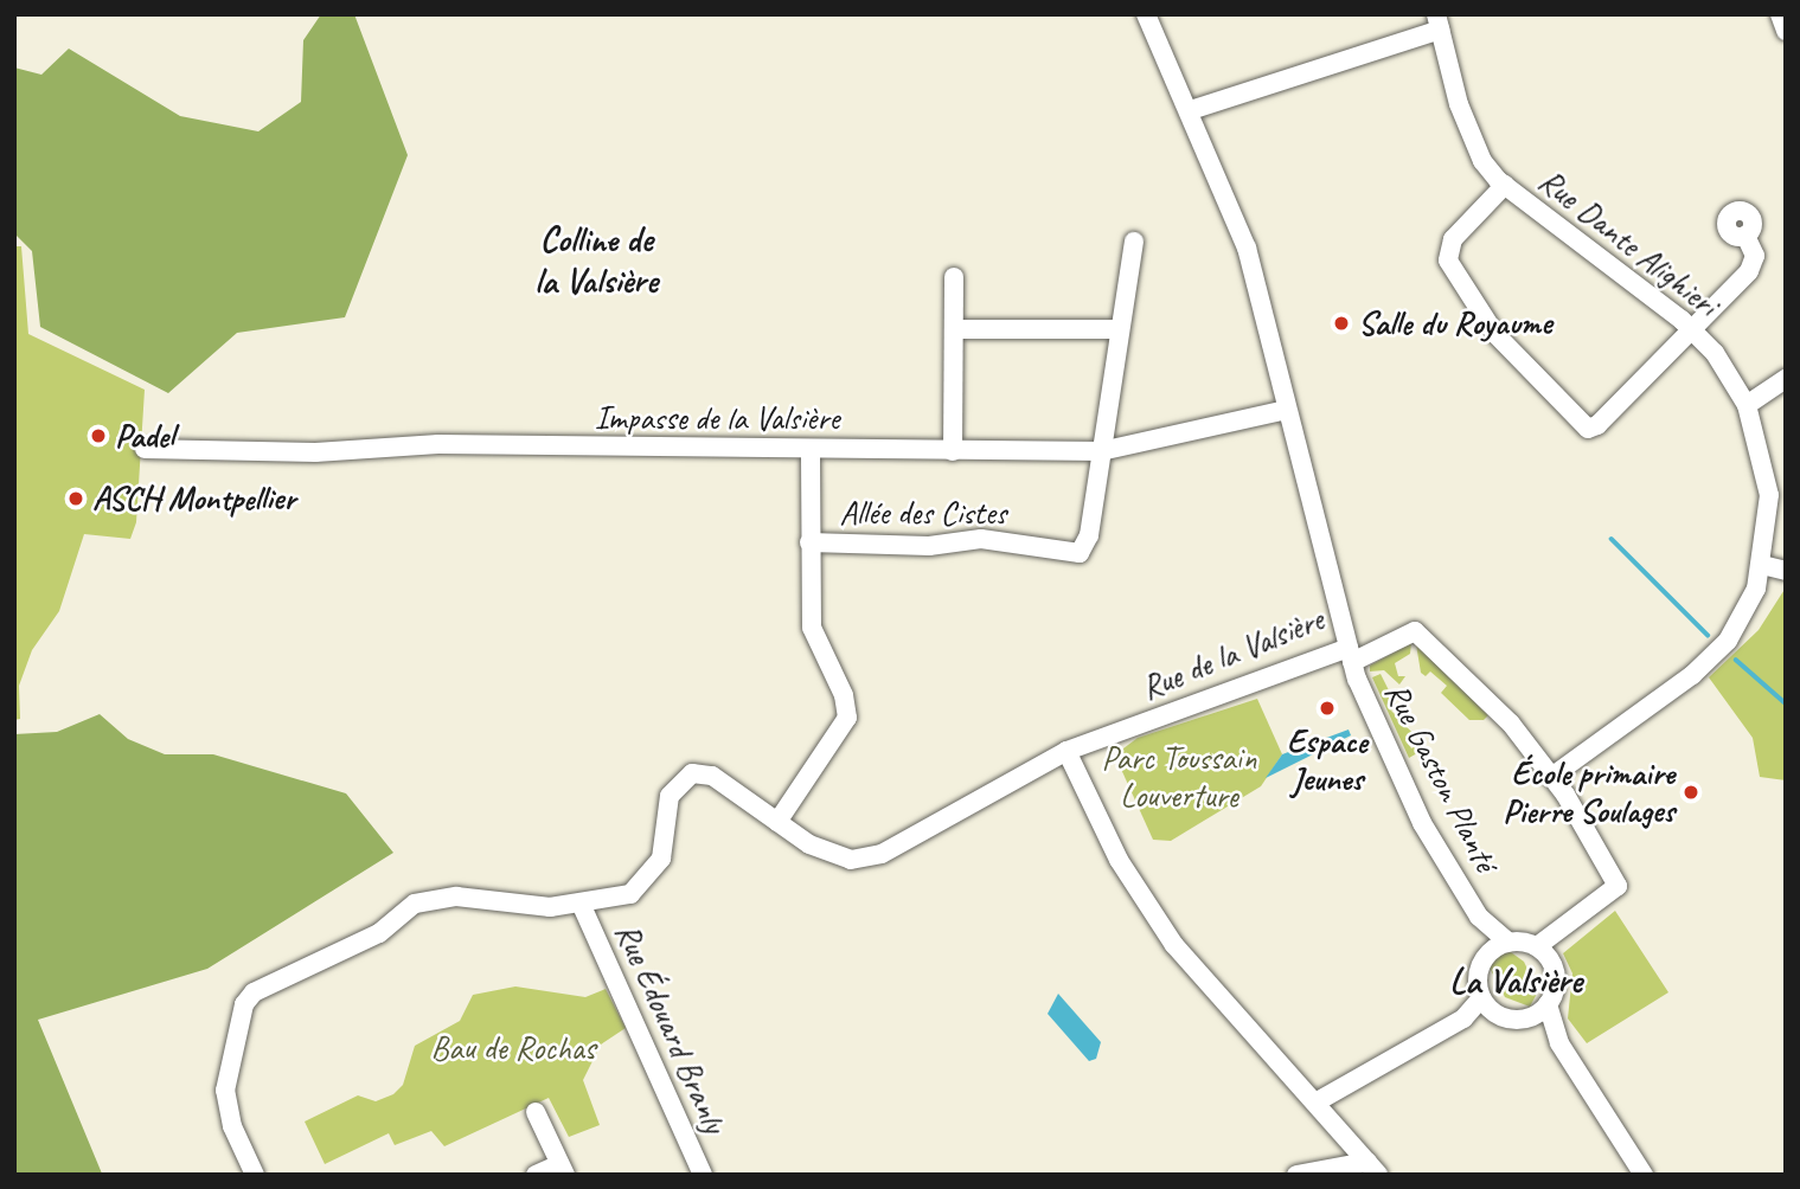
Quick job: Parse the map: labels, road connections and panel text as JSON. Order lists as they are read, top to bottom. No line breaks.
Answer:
{"streets":{"street":["Rue Dante Alighieri","Impasse de la Valsière","Allée des Cistes","Rue de la Valsière","Rue Gaston Planté","Rue Édouard Branly"]},"crossings":[["Impasse de la Valsière","Allée des Cistes"],["Impasse de la Valsière","Rue de la Valsière"],["Rue de la Valsière","Rue Gaston Planté"],["Rue de la Valsière","Rue Édouard Branly"]],"districts":["Colline de la Valsière","La Valsière"],"parks":["Parc Toussain Louverture","Bau de Rochas"],"places":["Salle du Royaume","Padel","ASCH Montpellier","Espace Jeunes","École primaire Pierre Soulages"]}
